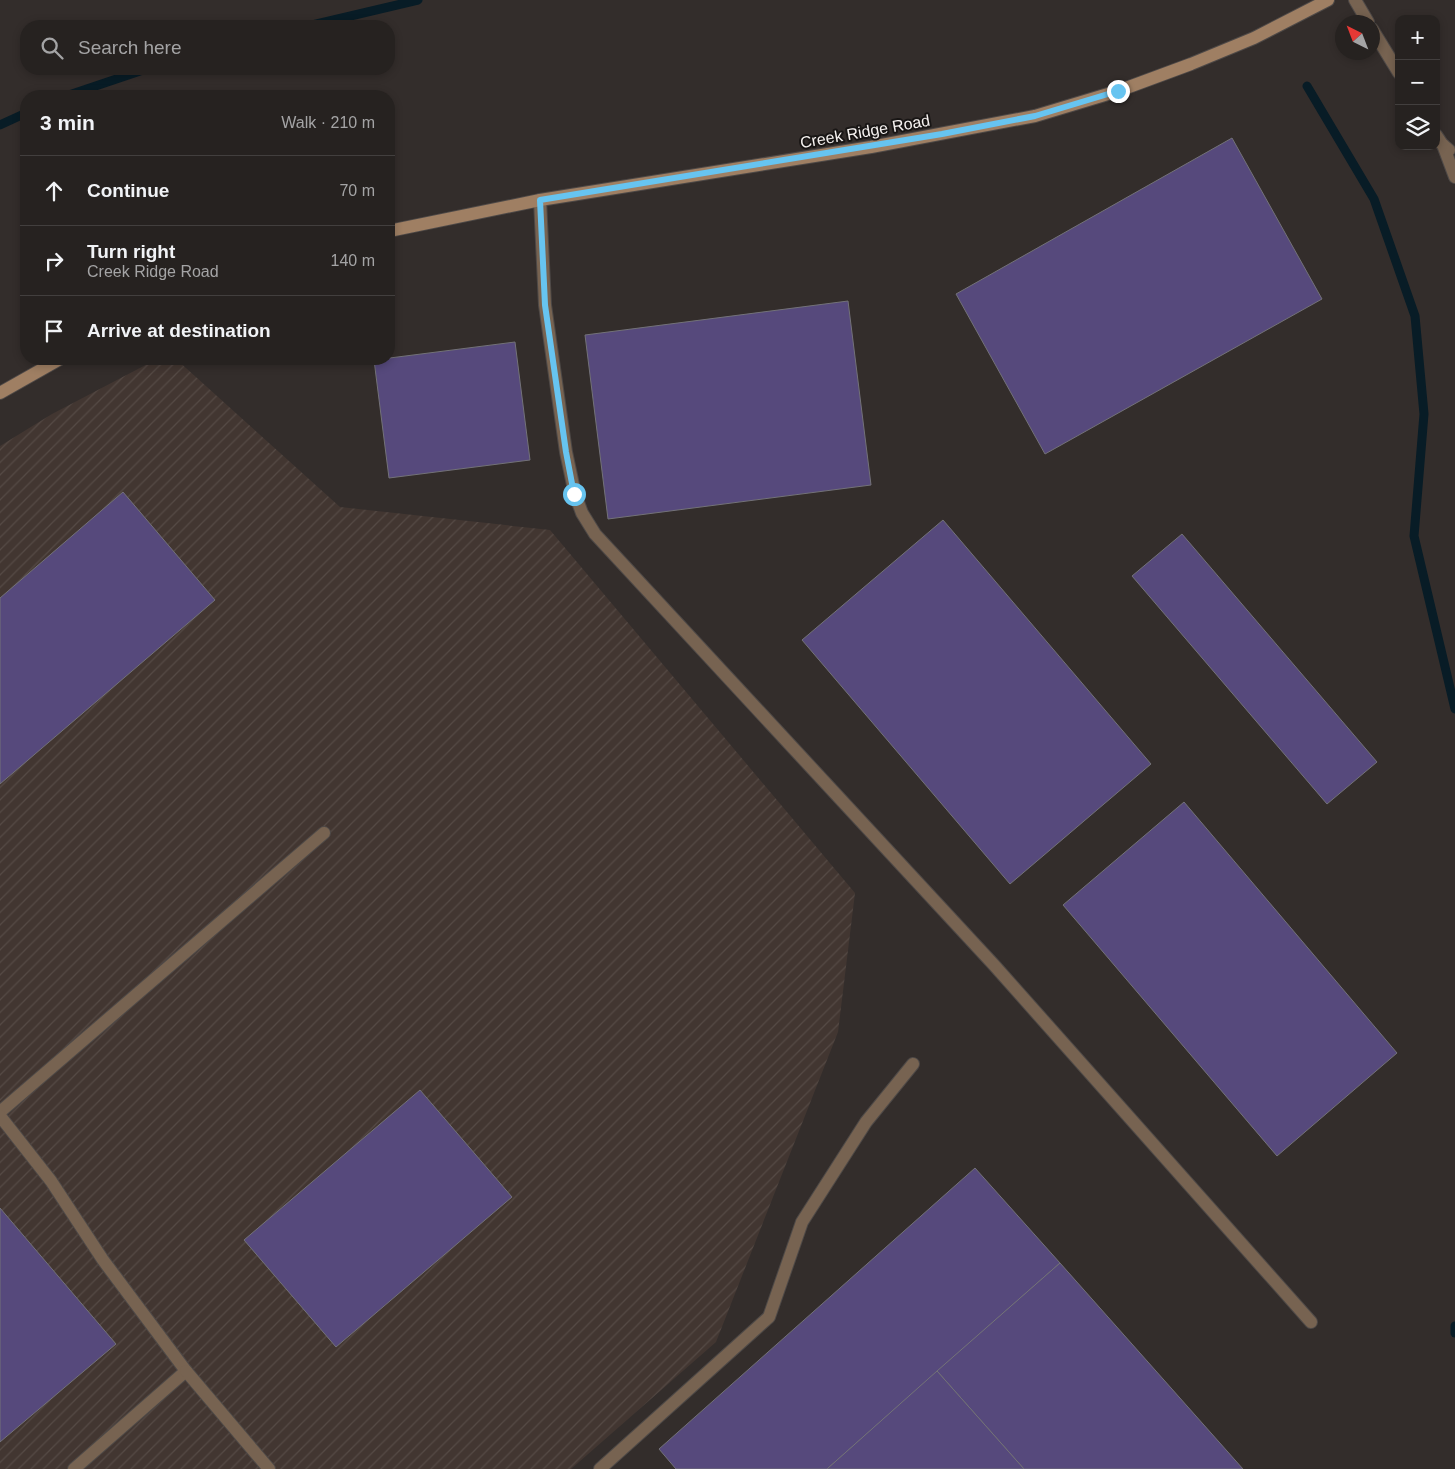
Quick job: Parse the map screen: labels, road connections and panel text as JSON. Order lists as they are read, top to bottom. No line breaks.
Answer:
{"streets":{"main road":["Creek Ridge Road"]},"north":"top left","page":{"map_buttons":["+","−"],"search":"Search here","heading":["3 min","Walk · 210 m"],"list":[["Continue","70 m"],["Turn right","Creek Ridge Road","140 m"],"Arrive at destination"]}}
